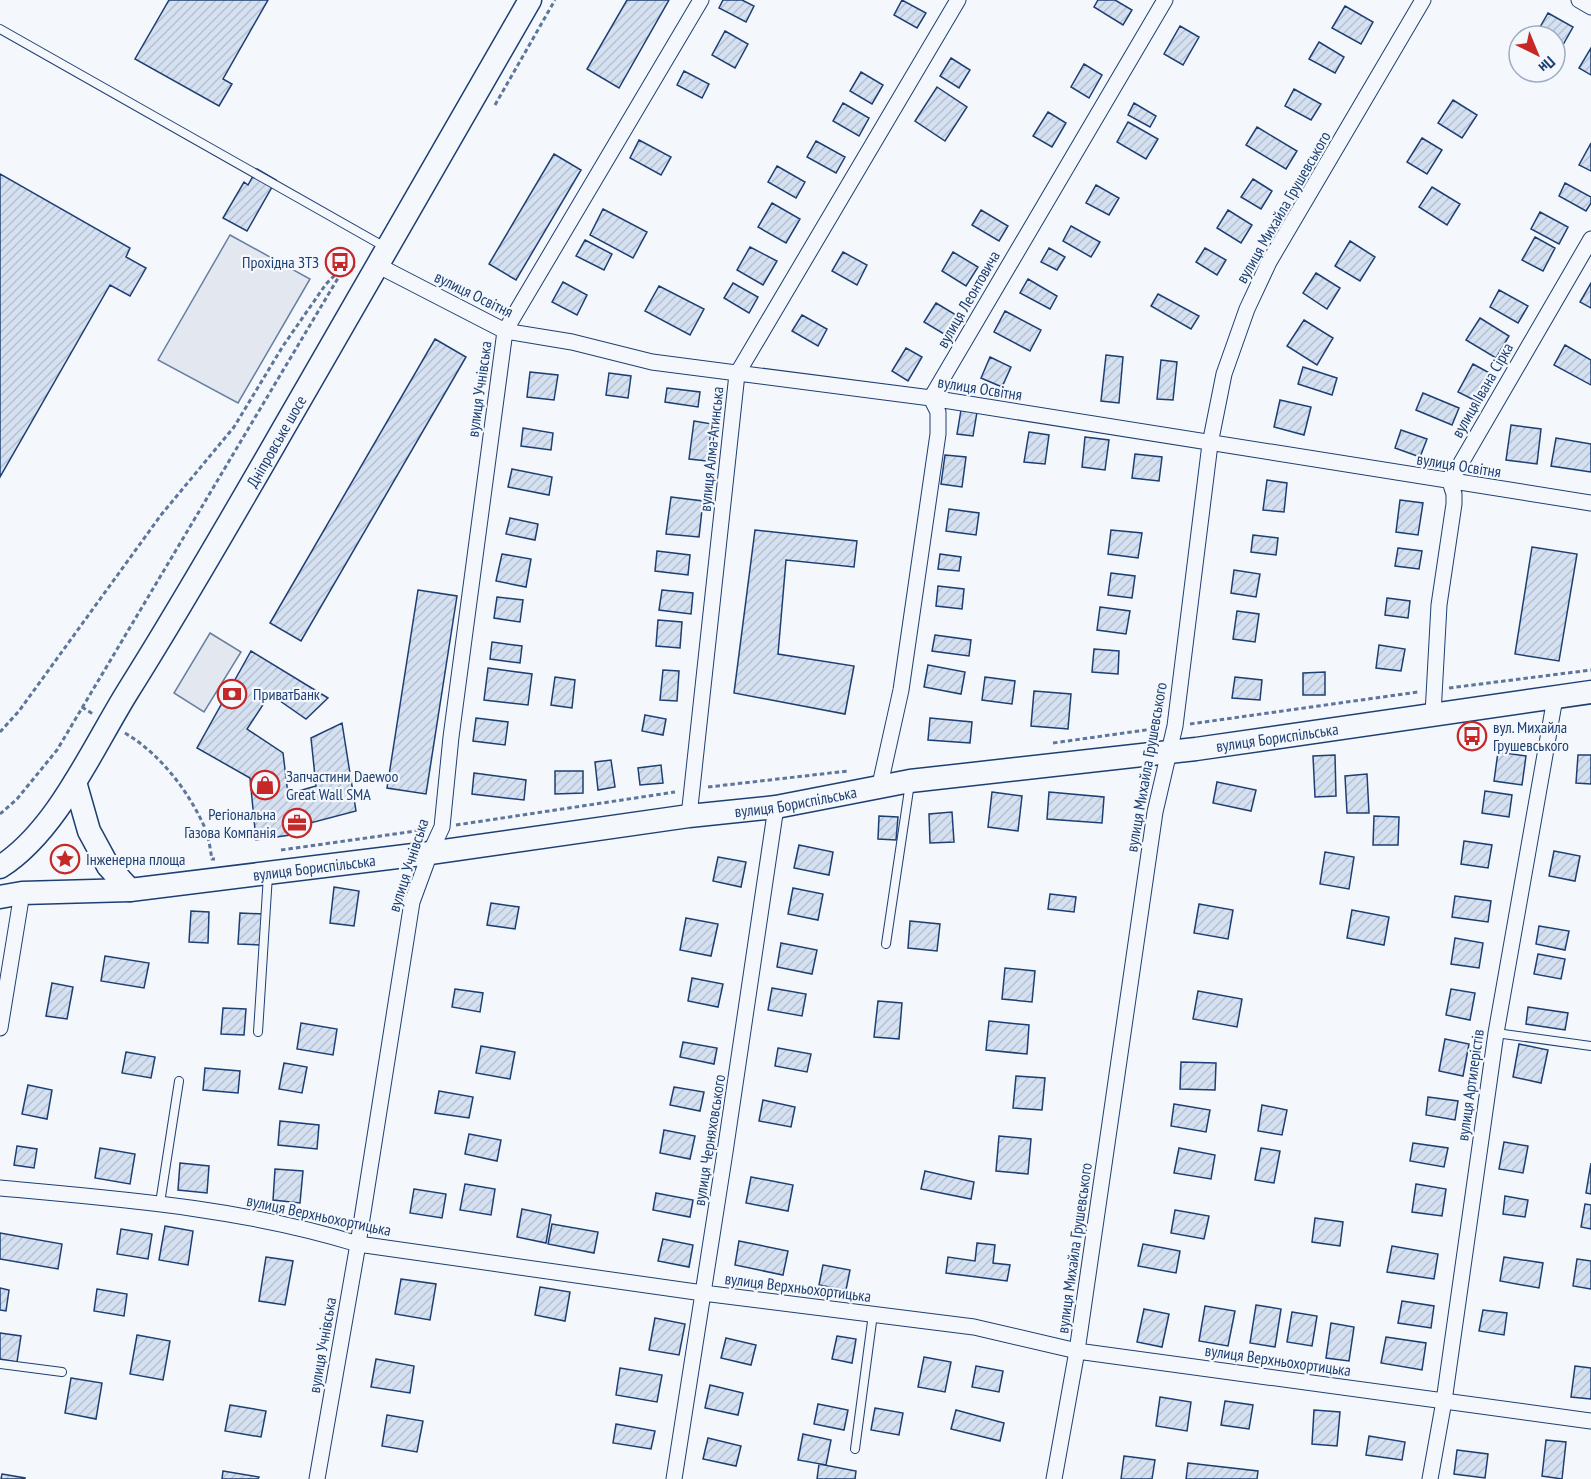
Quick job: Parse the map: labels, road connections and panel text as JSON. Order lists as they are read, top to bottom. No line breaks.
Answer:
{"streets":{"main road":["Дніпровське шосе","вулиця Бориспільська"],"street":["вулиця Михайла Грушевського","вулиця Освітня","вулиця Леонтовича","вулиця Учнівська","вулиця Івана Сірка","вулиця Алма-Атинська","вулиця Артилерістів","вулиця Черняховського","вулиця Верхньохортицька"]},"crossings":[["вулиця Михайла Грушевського","вулиця Освітня"],["вулиця Михайла Грушевського","вулиця Бориспільська"],["вулиця Михайла Грушевського","вулиця Верхньохортицька"],["вулиця Освітня","вулиця Леонтовича"],["вулиця Освітня","вулиця Учнівська"],["вулиця Освітня","вулиця Івана Сірка"],["вулиця Освітня","Дніпровське шосе"],["вулиця Освітня","вулиця Алма-Атинська"],["вулиця Учнівська","вулиця Бориспільська"],["вулиця Учнівська","вулиця Верхньохортицька"],["вулиця Алма-Атинська","вулиця Бориспільська"],["вулиця Бориспільська","вулиця Артилерістів"],["вулиця Бориспільська","вулиця Черняховського"],["вулиця Артилерістів","вулиця Верхньохортицька"],["вулиця Черняховського","вулиця Верхньохортицька"]],"places":{"bus stop":["Прохідна ЗТЗ","вул. Михайла Грушевського"],"bank":["ПриватБанк"],"shop":["Запчастини Daewoo Great Wall SMA"],"office":["Регіональна Газова Компанія"],"place":["Інженерна площа"]},"north":"bottom right"}
